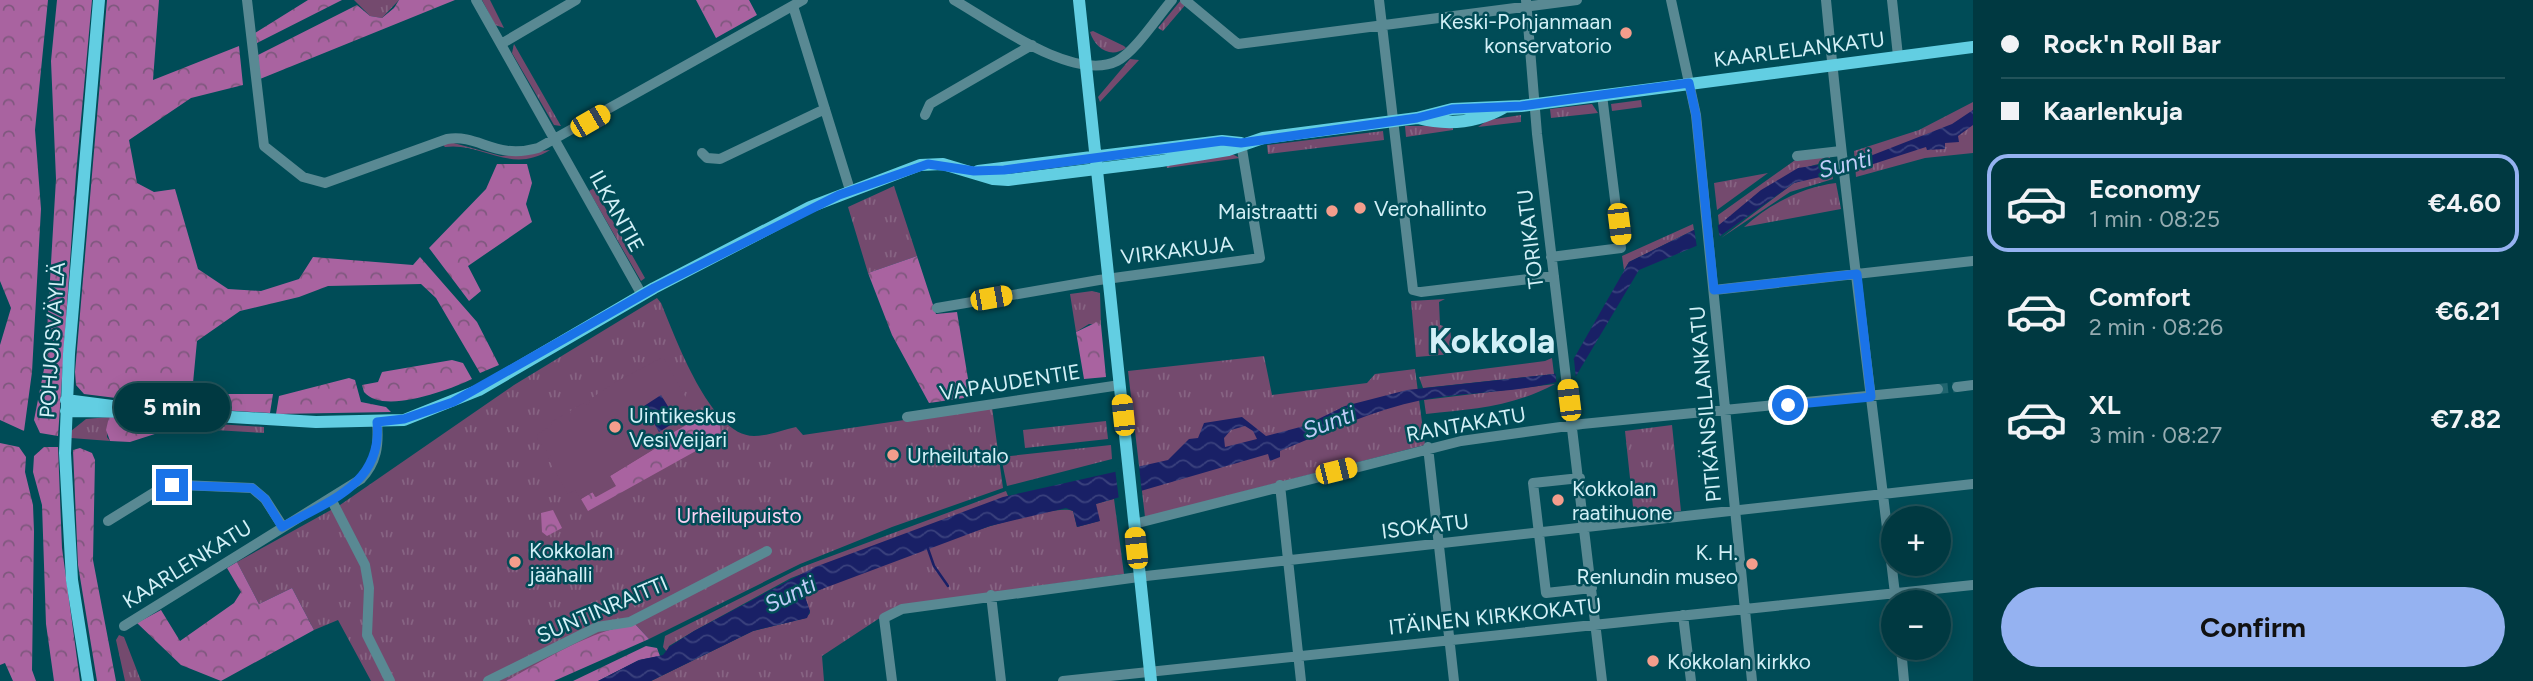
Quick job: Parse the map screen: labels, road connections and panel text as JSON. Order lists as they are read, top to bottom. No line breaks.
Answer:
{"streets":{"main road":["KAARLELANKATU","POHJOISVÄYLÄ"],"street":["ILKANTIE","TORIKATU","VIRKAKUJA","VAPAUDENTIE","PITKÄNSILLANKATU","RANTAKATU","ISOKATU","KAARLENKATU","SUNTINRAITTI","ITÄINEN KIRKKOKATU"]},"crossings":[["KAARLELANKATU","ILKANTIE"],["KAARLELANKATU","TORIKATU"],["KAARLELANKATU","VIRKAKUJA"],["KAARLELANKATU","POHJOISVÄYLÄ"],["KAARLELANKATU","PITKÄNSILLANKATU"],["KAARLELANKATU","KAARLENKATU"],["TORIKATU","RANTAKATU"],["TORIKATU","ISOKATU"],["TORIKATU","ITÄINEN KIRKKOKATU"],["PITKÄNSILLANKATU","RANTAKATU"],["PITKÄNSILLANKATU","ISOKATU"],["PITKÄNSILLANKATU","ITÄINEN KIRKKOKATU"]],"districts":["Kokkola"],"water":["Sunti"],"parks":["Urheilupuisto"],"places":["Keski-Pohjanmaan konservatorio","Verohallinto","Maistraatti","Uintikeskus VesiVeijari","Urheilutalo","Kokkolan raatihuone","Kokkolan jäähalli","K. H. Renlundin museo","Kokkolan kirkko"],"page":{"banner":["Rock'n Roll Bar","Kaarlenkuja"],"list":[{"name":"Economy","note":"1 min · 08:25","value":"€4.60"},{"name":"Comfort","note":"2 min · 08:26","value":"€6.21"},{"name":"XL","note":"3 min · 08:27","value":"€7.82"}],"bubble":"5 min","map_buttons":["+","−"],"buttons":"Confirm"}}
